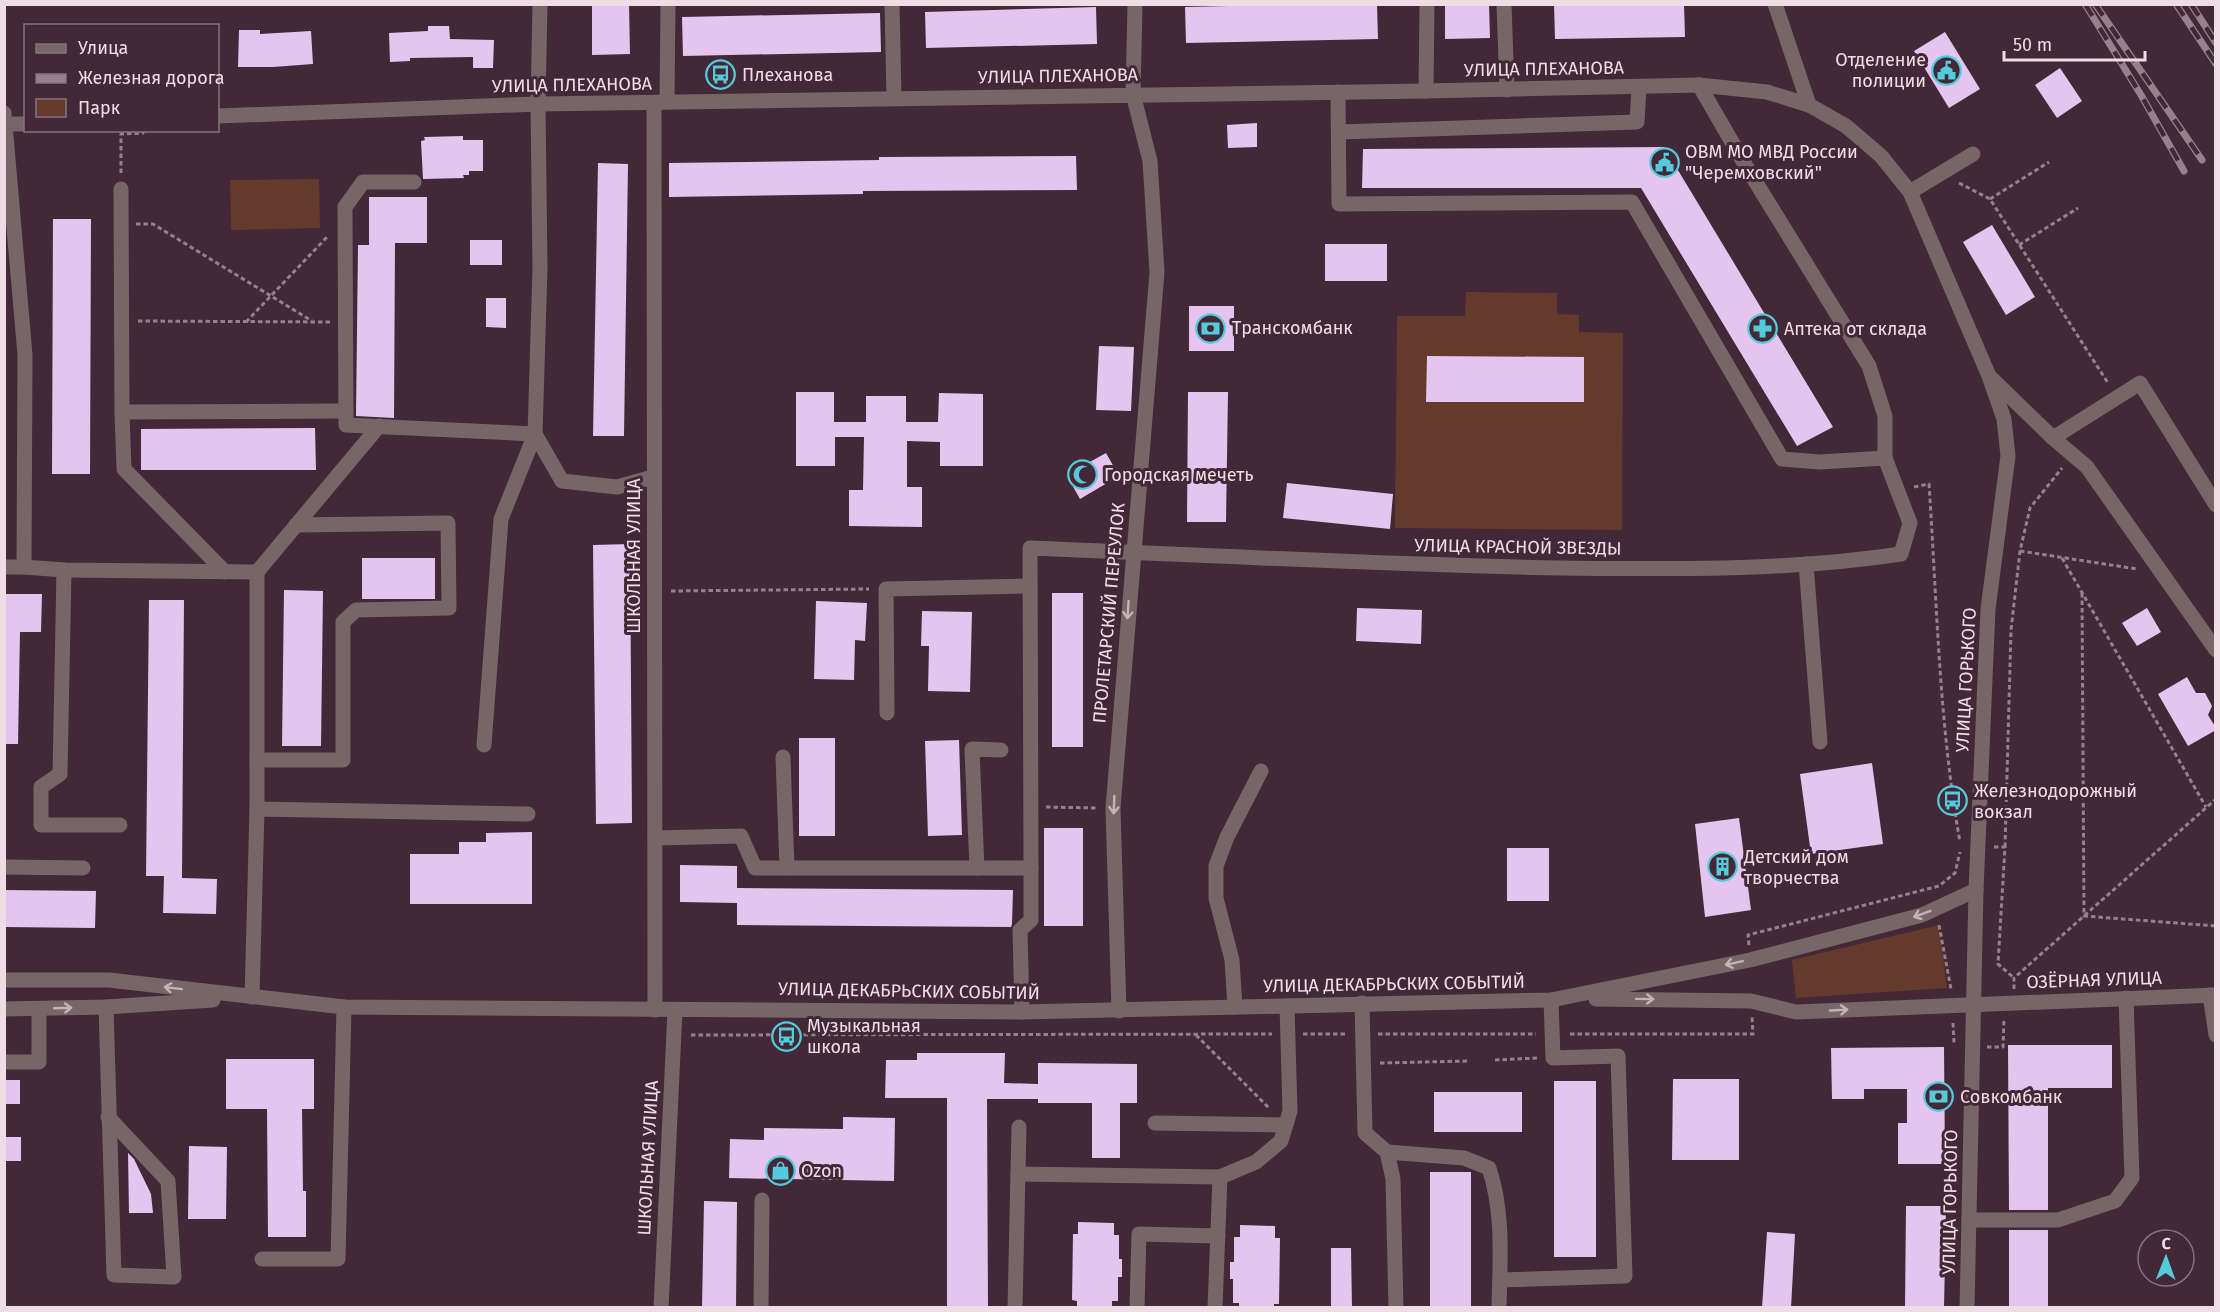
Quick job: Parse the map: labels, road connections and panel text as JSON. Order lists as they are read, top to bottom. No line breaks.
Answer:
{"streets":{"street":["УЛИЦА ПЛЕХАНОВА","УЛИЦА КРАСНОЙ ЗВЕЗДЫ","ШКОЛЬНАЯ УЛИЦА","ПРОЛЕТАРСКИЙ ПЕРЕУЛОК","УЛИЦА ГОРЬКОГО","ОЗЁРНАЯ УЛИЦА","УЛИЦА ДЕКАБРЬСКИХ СОБЫТИЙ"]},"crossings":[["УЛИЦА ПЛЕХАНОВА","ШКОЛЬНАЯ УЛИЦА"],["УЛИЦА ПЛЕХАНОВА","ПРОЛЕТАРСКИЙ ПЕРЕУЛОК"],["УЛИЦА ПЛЕХАНОВА","УЛИЦА ГОРЬКОГО"],["УЛИЦА КРАСНОЙ ЗВЕЗДЫ","ПРОЛЕТАРСКИЙ ПЕРЕУЛОК"],["ШКОЛЬНАЯ УЛИЦА","УЛИЦА ДЕКАБРЬСКИХ СОБЫТИЙ"],["ПРОЛЕТАРСКИЙ ПЕРЕУЛОК","УЛИЦА ДЕКАБРЬСКИХ СОБЫТИЙ"],["УЛИЦА ГОРЬКОГО","ОЗЁРНАЯ УЛИЦА"],["УЛИЦА ГОРЬКОГО","УЛИЦА ДЕКАБРЬСКИХ СОБЫТИЙ"],["ОЗЁРНАЯ УЛИЦА","УЛИЦА ДЕКАБРЬСКИХ СОБЫТИЙ"]],"places":{"public building":["Отделение полиции","ОВМ МО МВД России \"Черемховский\""],"bus stop":["Плеханова","Железнодорожный вокзал","Музыкальная школа"],"bank":["Транскомбанк","Совкомбанк"],"pharmacy":["Аптека от склада"],"mosque":["Городская мечеть"],"building":["Детский дом творчества"],"shop":["Ozon"]},"legend":["Улица","Железная дорога","Парк"],"scale_bar":"50 m","north":"top"}
